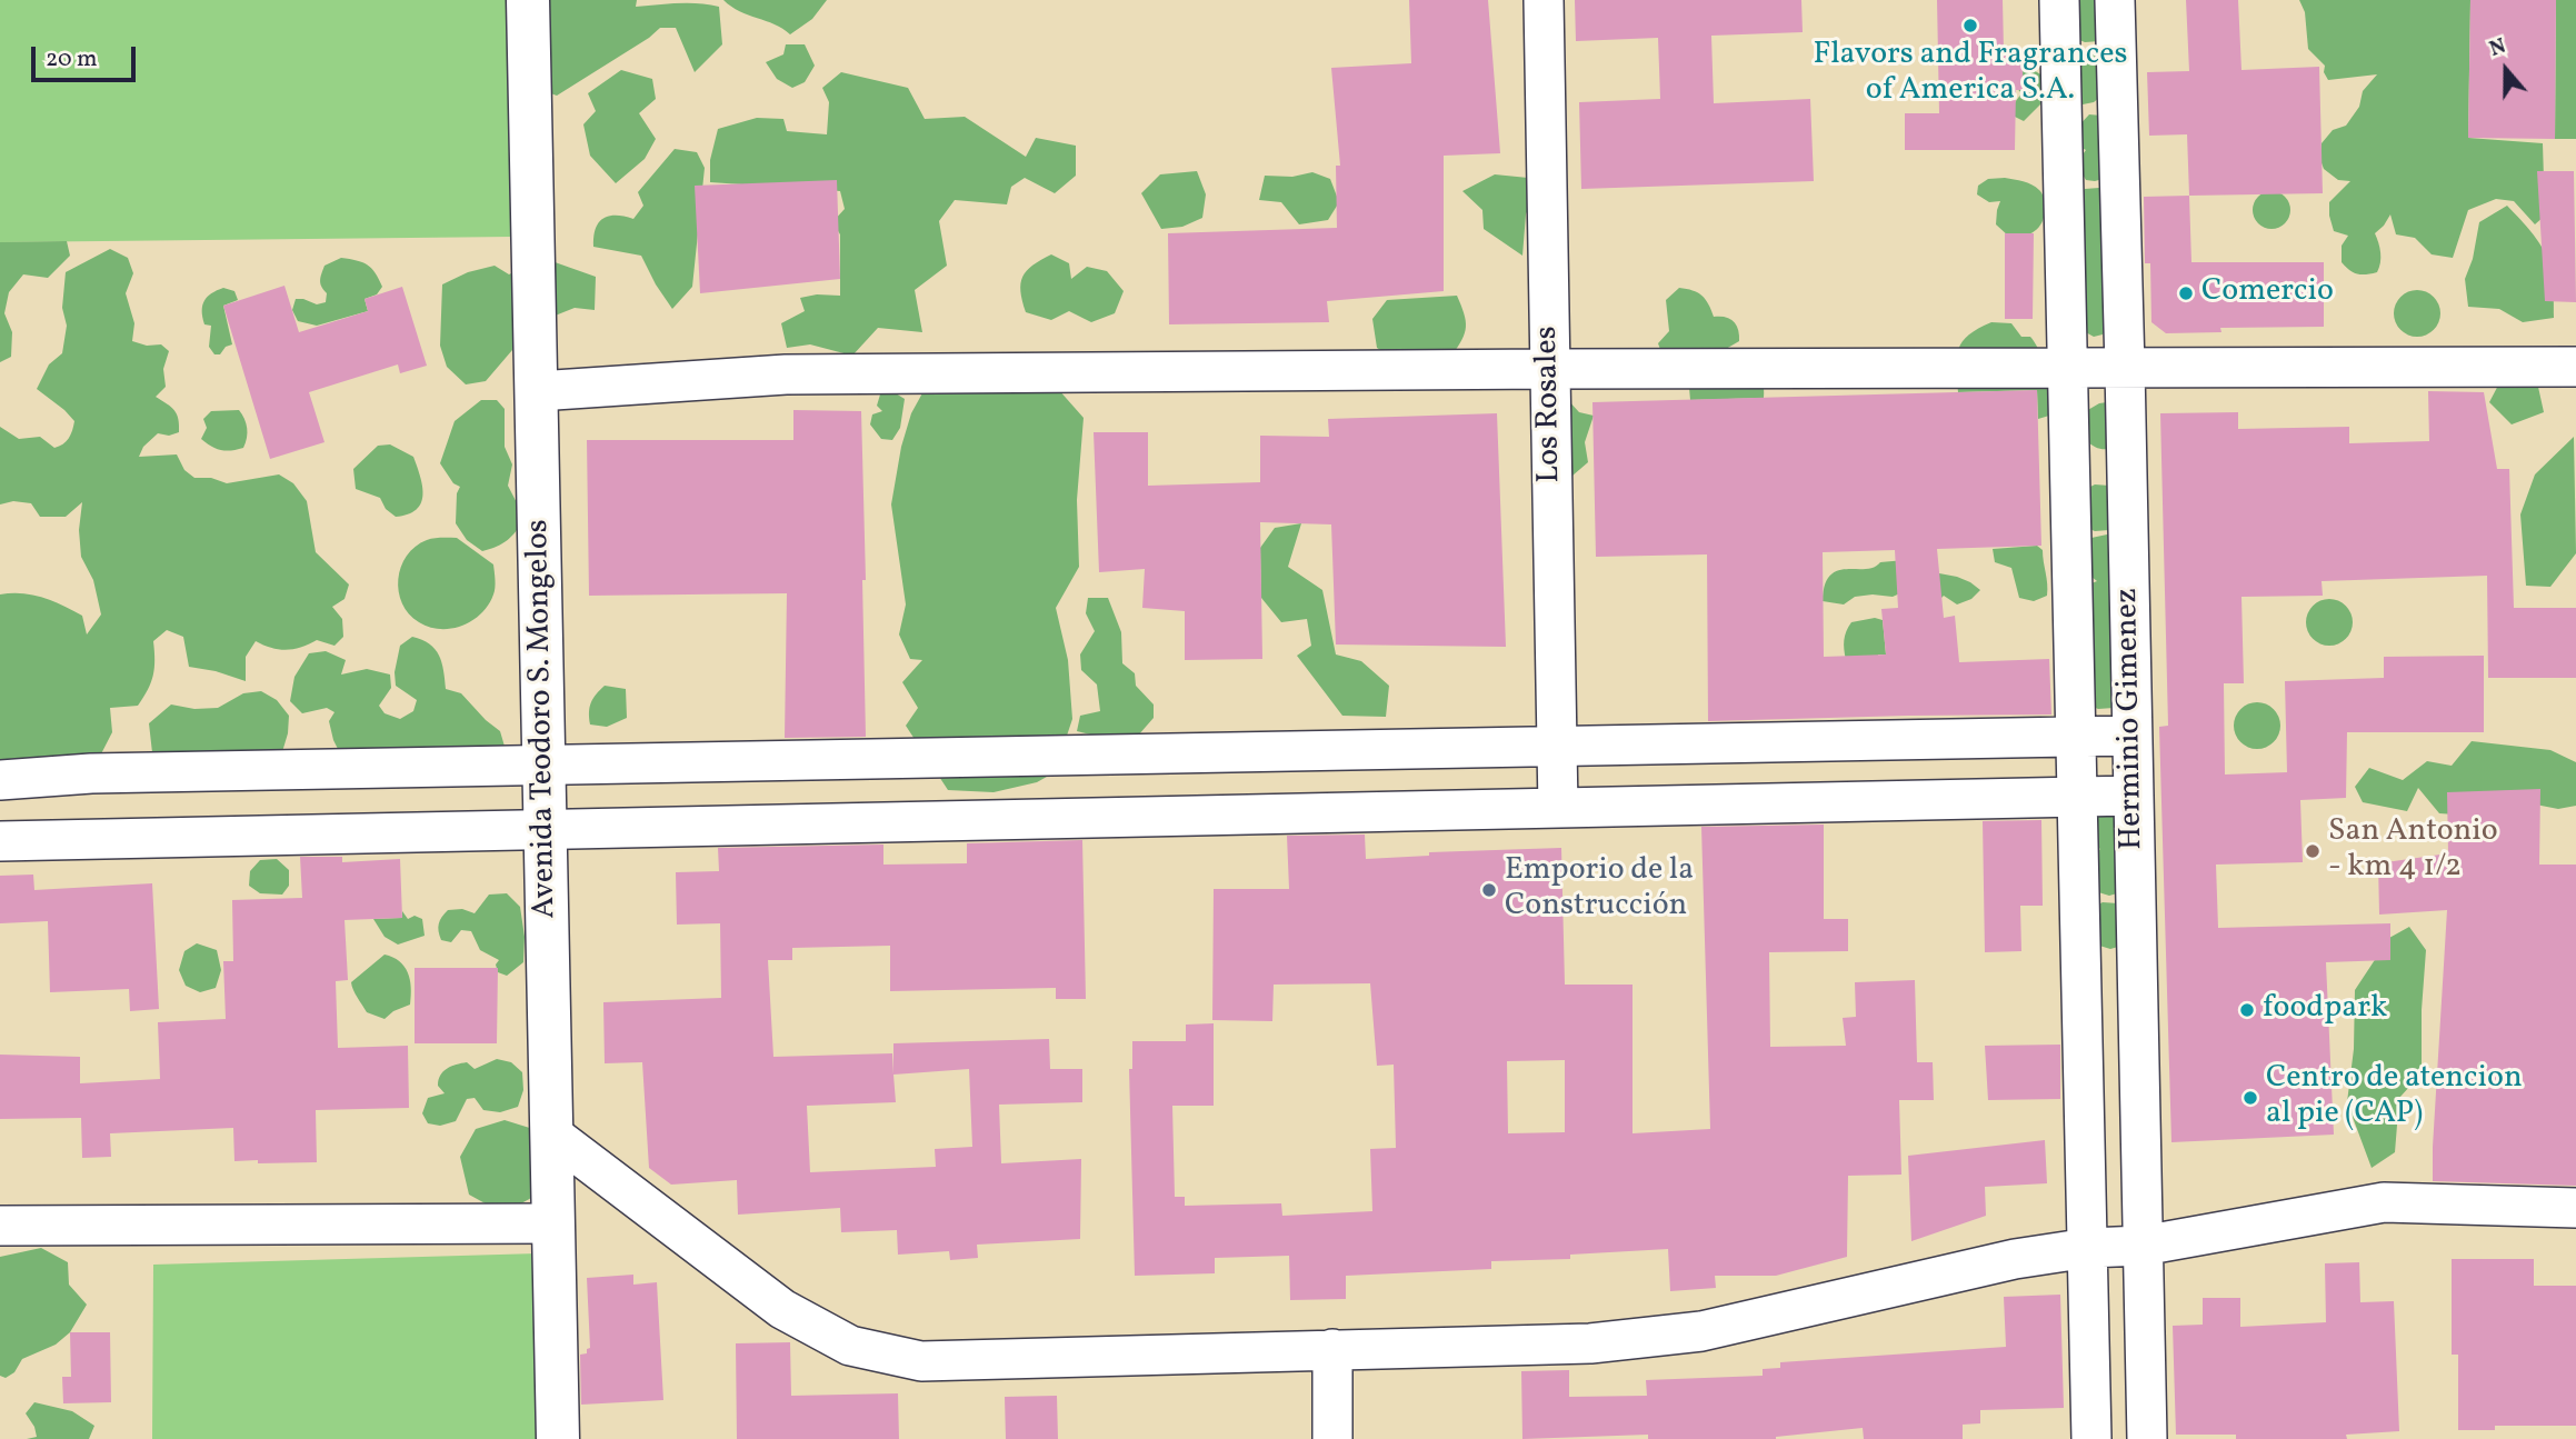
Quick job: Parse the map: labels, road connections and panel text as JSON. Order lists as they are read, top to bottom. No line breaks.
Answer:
{"streets":{"street":["Los Rosales","Avenida Teodoro S. Mongelos","Herminio Gimenez"]},"places":["Flavors and Fragrances of America S.A.","Comercio","San Antonio - km 4 1/2","Emporio de la Construcción","foodpark","Centro de atencion al pie (CAP)"],"scale_bar":"20 m","north":"top"}
